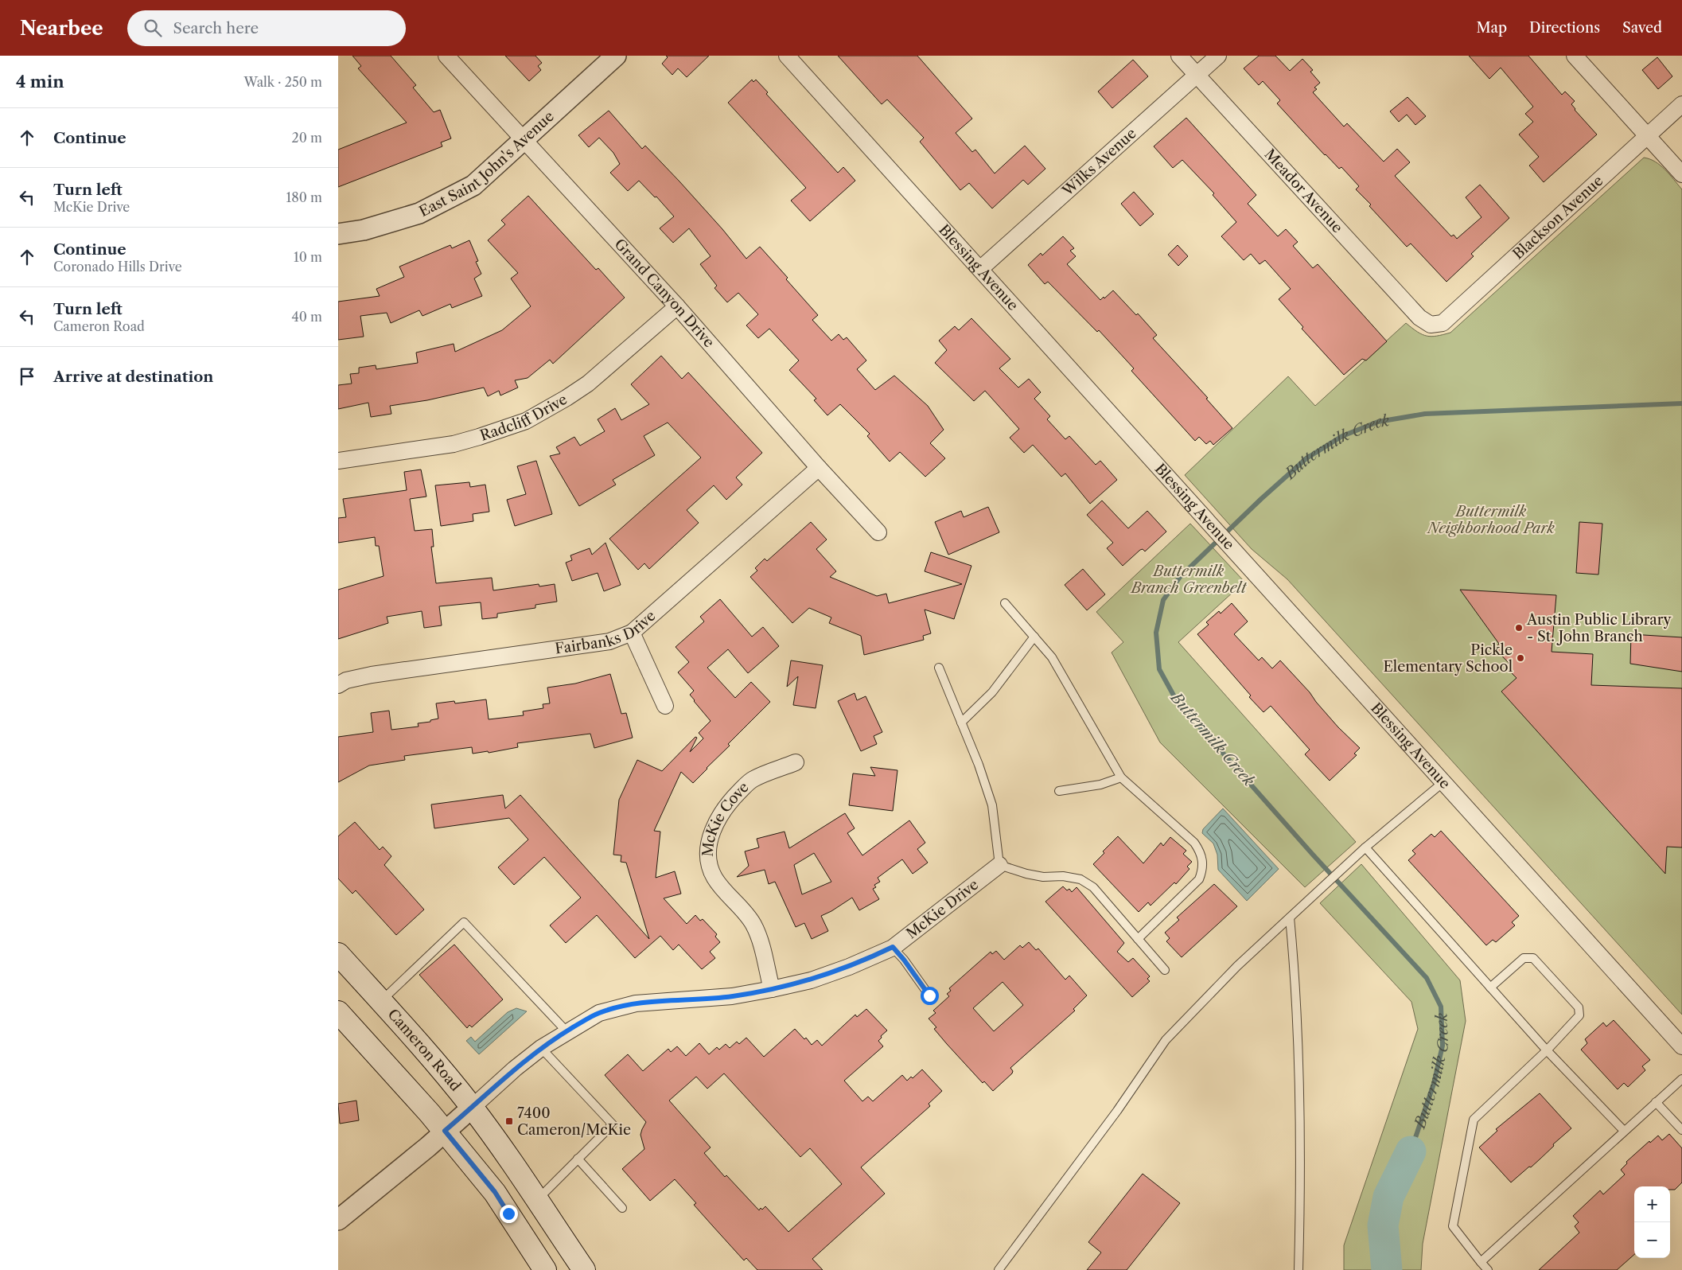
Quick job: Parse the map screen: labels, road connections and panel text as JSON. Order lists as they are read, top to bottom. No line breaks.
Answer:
{"streets":{"main road":["Cameron Road"],"street":["East Saint John's Avenue","Wilks Avenue","Meador Avenue","Blackson Avenue","Blessing Avenue","Grand Canyon Drive","Radcliff Drive","Fairbanks Drive","McKie Cove","McKie Drive"]},"crossings":[["East Saint John's Avenue","Grand Canyon Drive"],["Wilks Avenue","Meador Avenue"],["Wilks Avenue","Blessing Avenue"],["Meador Avenue","Blackson Avenue"],["Grand Canyon Drive","Radcliff Drive"],["Grand Canyon Drive","Fairbanks Drive"],["McKie Cove","McKie Drive"],["McKie Drive","Cameron Road"]],"water":["Buttermilk Creek"],"parks":["Buttermilk Neighborhood Park","Buttermilk Branch Greenbelt"],"places":{"other":["Austin Public Library - St. John Branch","Pickle Elementary School"],"transit":["7400 Cameron/McKie"]},"page":{"header":"Nearbee","search":"Search here","nav":["Map","Directions","Saved"],"heading":["4 min","Walk · 250 m"],"list":[["Continue","20 m"],["Turn left","McKie Drive","180 m"],["Continue","Coronado Hills Drive","10 m"],["Turn left","Cameron Road","40 m"],"Arrive at destination"],"map_buttons":["+","−"]}}
